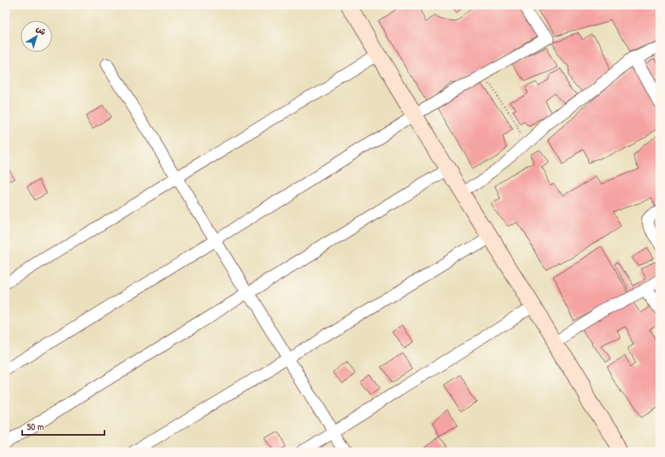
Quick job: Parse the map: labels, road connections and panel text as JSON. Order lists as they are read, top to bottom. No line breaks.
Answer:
{"scale_bar":"50 m","north":"top right"}
